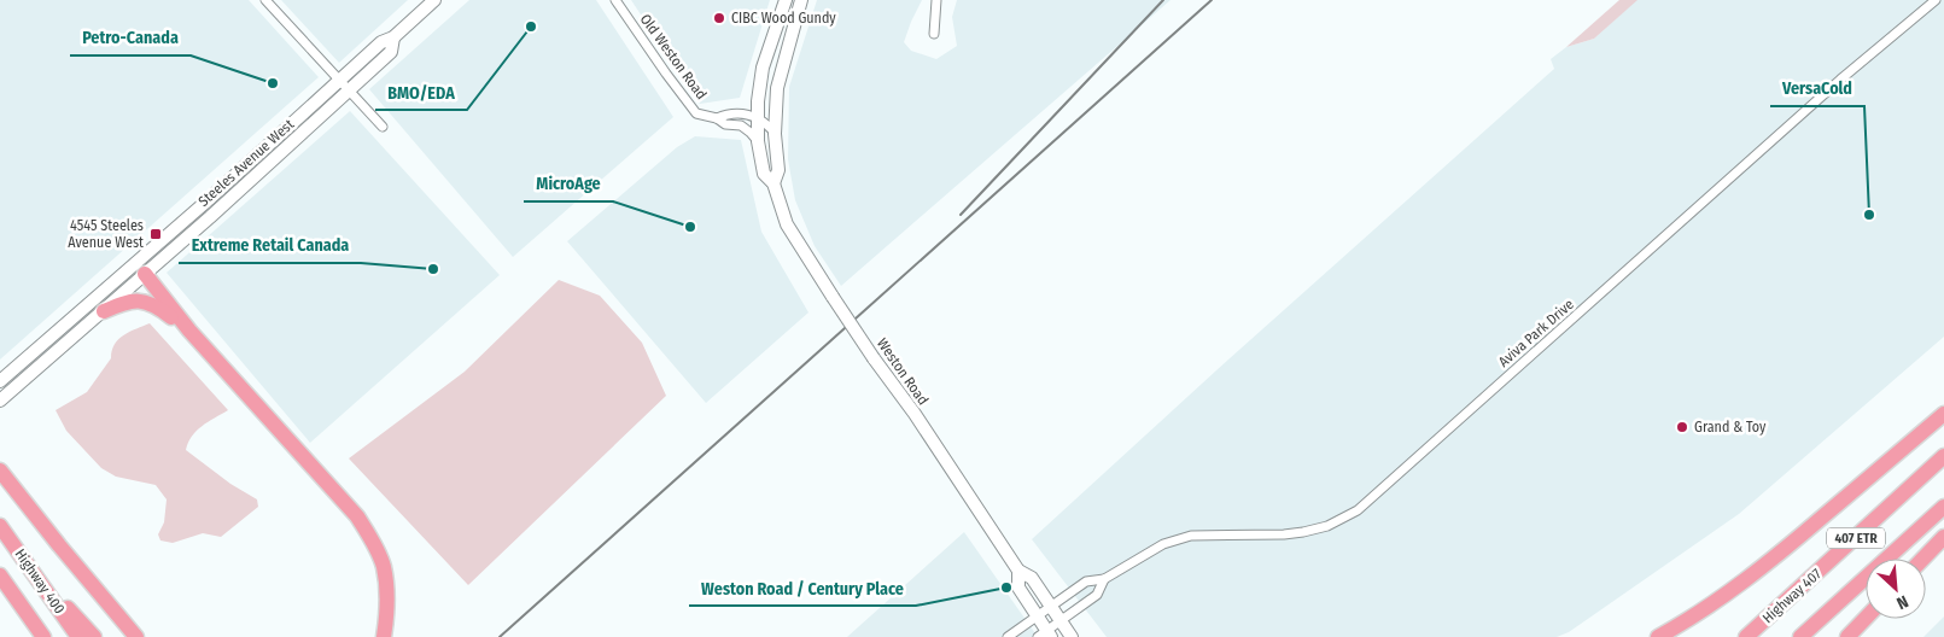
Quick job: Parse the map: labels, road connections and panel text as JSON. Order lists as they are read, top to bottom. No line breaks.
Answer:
{"streets":{"highway":["407 ETR","Highway 400","Highway 407"],"main road":["Steeles Avenue West","Weston Road"],"street":["Old Weston Road","Aviva Park Drive"]},"crossings":[["Old Weston Road","Weston Road"],["Aviva Park Drive","Weston Road"]],"places":{"other":["CIBC Wood Gundy","BMO/EDA","Petro-Canada","VersaCold","MicroAge","Extreme Retail Canada","Grand & Toy","Weston Road / Century Place"],"transit":["4545 Steeles Avenue West"]},"north":"bottom right"}
